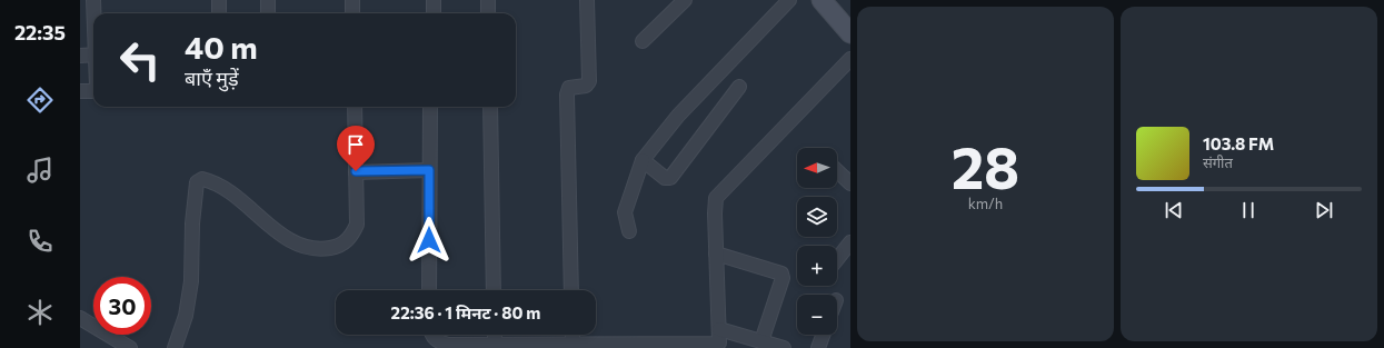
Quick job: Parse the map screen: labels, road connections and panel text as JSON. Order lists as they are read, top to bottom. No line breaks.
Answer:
{"north":"left","page":{"tabs":"22:35","tile":["28","km/h"],"turn":["40 m","बाएँ मुड़ें"],"song":["103.8 FM","संगीत"],"map_buttons":["+","−"],"limit":"30","trip":"22:36 · 1 मिनट · 80 m"}}
